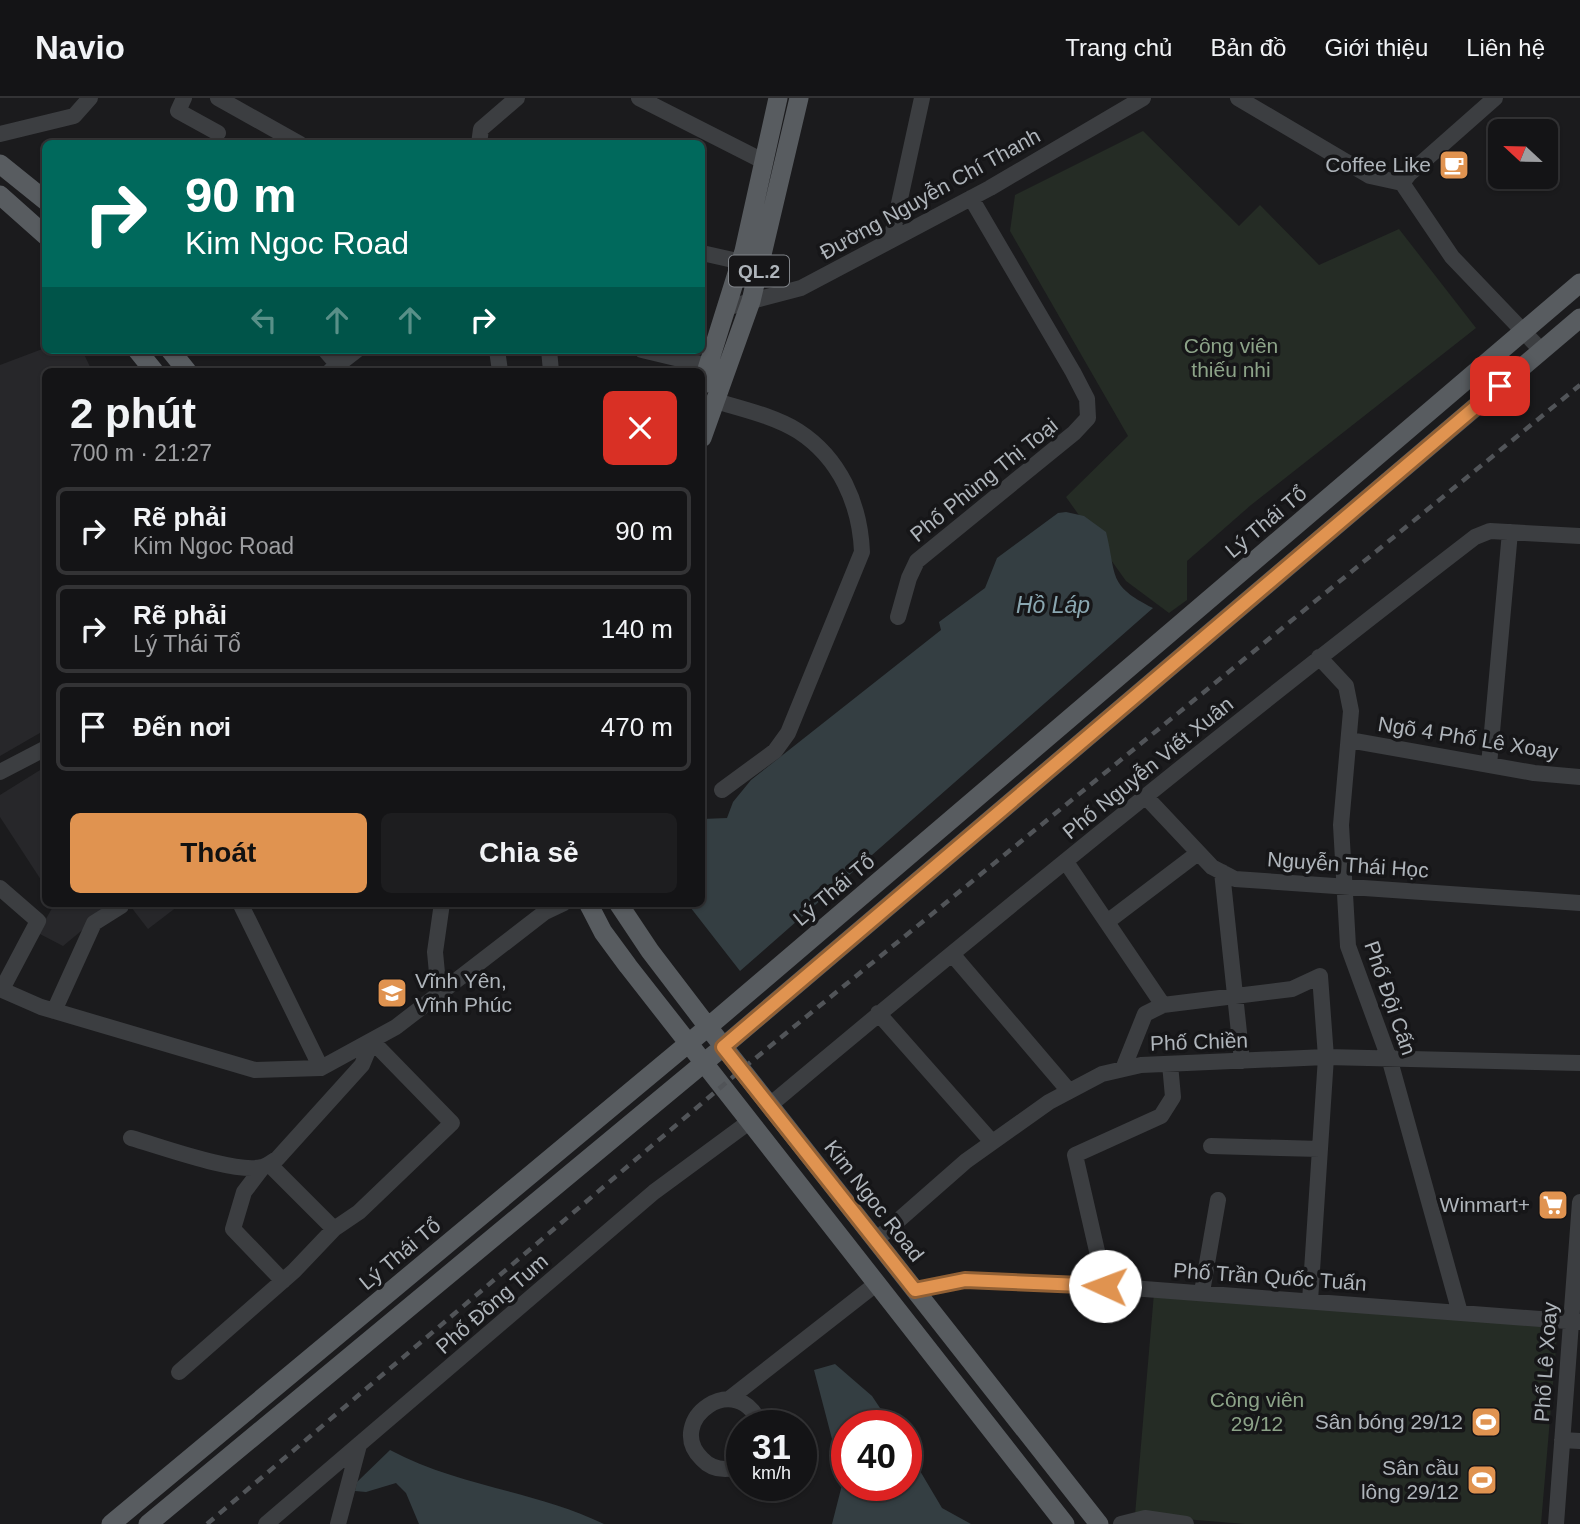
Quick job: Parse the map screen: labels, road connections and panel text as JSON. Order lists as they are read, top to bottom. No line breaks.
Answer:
{"streets":{"main road":["QL.2","Lý Thái Tổ","Kim Ngoc Road"],"street":["Đường Nguyễn Chí Thanh","Phố Phùng Thị Toại","Ngõ 4 Phố Lê Xoay","Phố Nguyễn Viết Xuân","Nguyễn Thái Học","Phố Đội Cấn","Phố Chiền","Phố Trần Quốc Tuấn","Phố Đồng Tum","Phố Lê Xoay"]},"crossings":[["Đường Nguyễn Chí Thanh","QL.2"],["Đường Nguyễn Chí Thanh","Phố Phùng Thị Toại"],["Lý Thái Tổ","Kim Ngoc Road"],["Ngõ 4 Phố Lê Xoay","Phố Đội Cấn"],["Phố Nguyễn Viết Xuân","Nguyễn Thái Học"],["Phố Nguyễn Viết Xuân","Phố Đội Cấn"],["Phố Nguyễn Viết Xuân","Kim Ngoc Road"],["Nguyễn Thái Học","Phố Đội Cấn"],["Phố Đội Cấn","Phố Chiền"],["Phố Đội Cấn","Phố Trần Quốc Tuấn"],["Phố Chiền","Kim Ngoc Road"],["Kim Ngoc Road","Phố Trần Quốc Tuấn"],["Phố Trần Quốc Tuấn","Phố Lê Xoay"]],"water":["Hồ Láp"],"parks":["Công viên thiếu nhi","Công viên 29/12"],"places":{"cafe":["Coffee Like"],"school or university":["Vĩnh Yên, Vĩnh Phúc"],"supermarket":["Winmart+"],"sports":["Sân bóng 29/12","Sân cầu lông 29/12"]},"north":"left","page":{"header":"Navio","nav":["Trang chủ","Bản đồ","Giới thiệu","Liên hệ"],"turn":["90 m","Kim Ngoc Road"],"heading":["2 phút","700 m · 21:27"],"list":[{"name":"Rẽ phải","note":"Kim Ngoc Road","value":"90 m"},{"name":"Rẽ phải","note":"Lý Thái Tổ","value":"140 m"},{"name":"Đến nơi","value":"470 m"}],"buttons":["Thoát","Chia sẻ"],"speed":"31 km/h","limit":"40"}}
